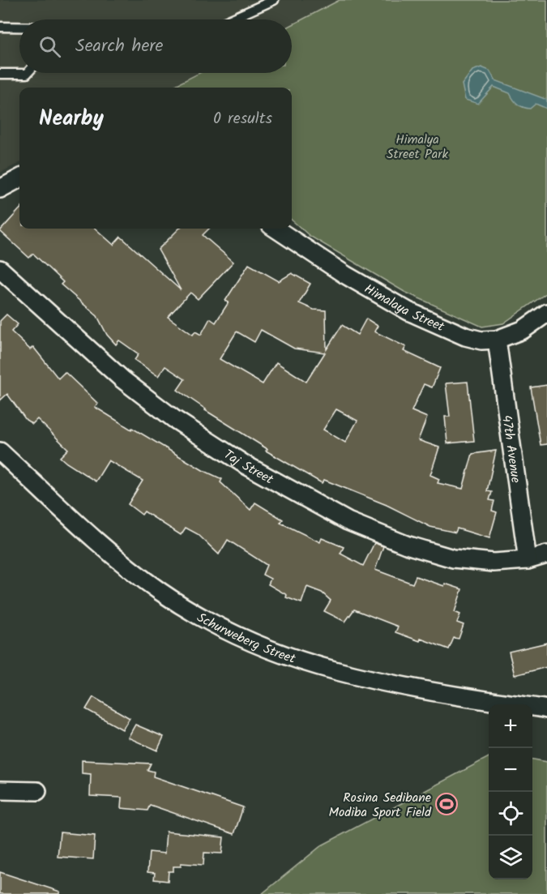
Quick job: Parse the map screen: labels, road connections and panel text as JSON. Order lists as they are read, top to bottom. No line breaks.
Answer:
{"streets":{"street":["Himalaya Street","47th Avenue","Taj Street","Schurweberg Street"]},"crossings":[["Himalaya Street","47th Avenue"],["47th Avenue","Taj Street"]],"parks":["Himalya Street Park"],"places":{"sports":["Rosina Sedibane Modiba Sport Field"]},"page":{"search":"Search here","heading":["Nearby","0 results"],"map_buttons":["+","−"]}}
